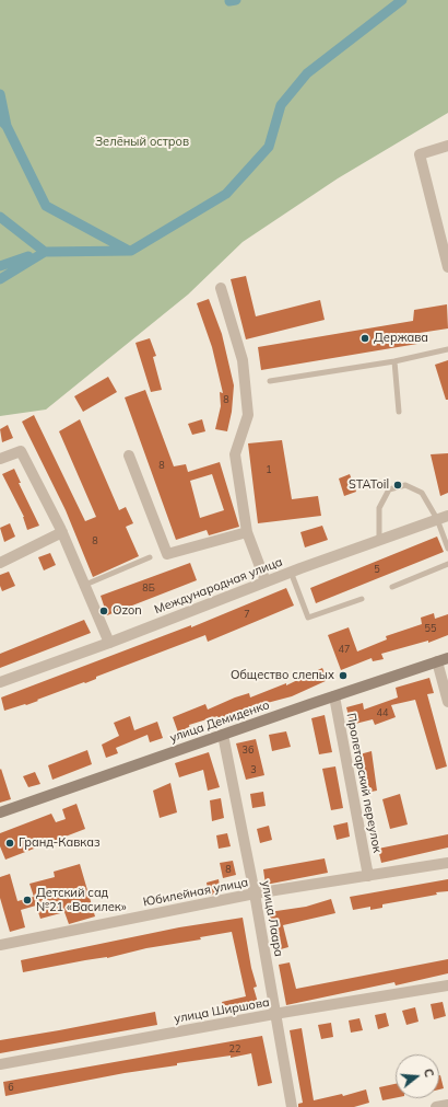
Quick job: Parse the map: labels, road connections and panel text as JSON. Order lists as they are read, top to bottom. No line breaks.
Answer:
{"streets":{"main road":["улица Демиденко"],"street":["Международная улица","Пролетарский переулок","Юбилейная улица","улица Лаара","улица Ширшова"]},"crossings":[["улица Демиденко","Пролетарский переулок"],["улица Демиденко","улица Лаара"],["Пролетарский переулок","Юбилейная улица"],["Юбилейная улица","улица Лаара"],["улица Лаара","улица Ширшова"]],"parks":["Зелёный остров"],"places":["Держава","STAToil","Ozon","Общество слепых","Гранд-Кавказ","Детский сад №21 «Василек»"],"house_numbers":["8","8","1","8","5","8Б","7","55","47","44","36","3","8","22","6"],"north":"right"}
